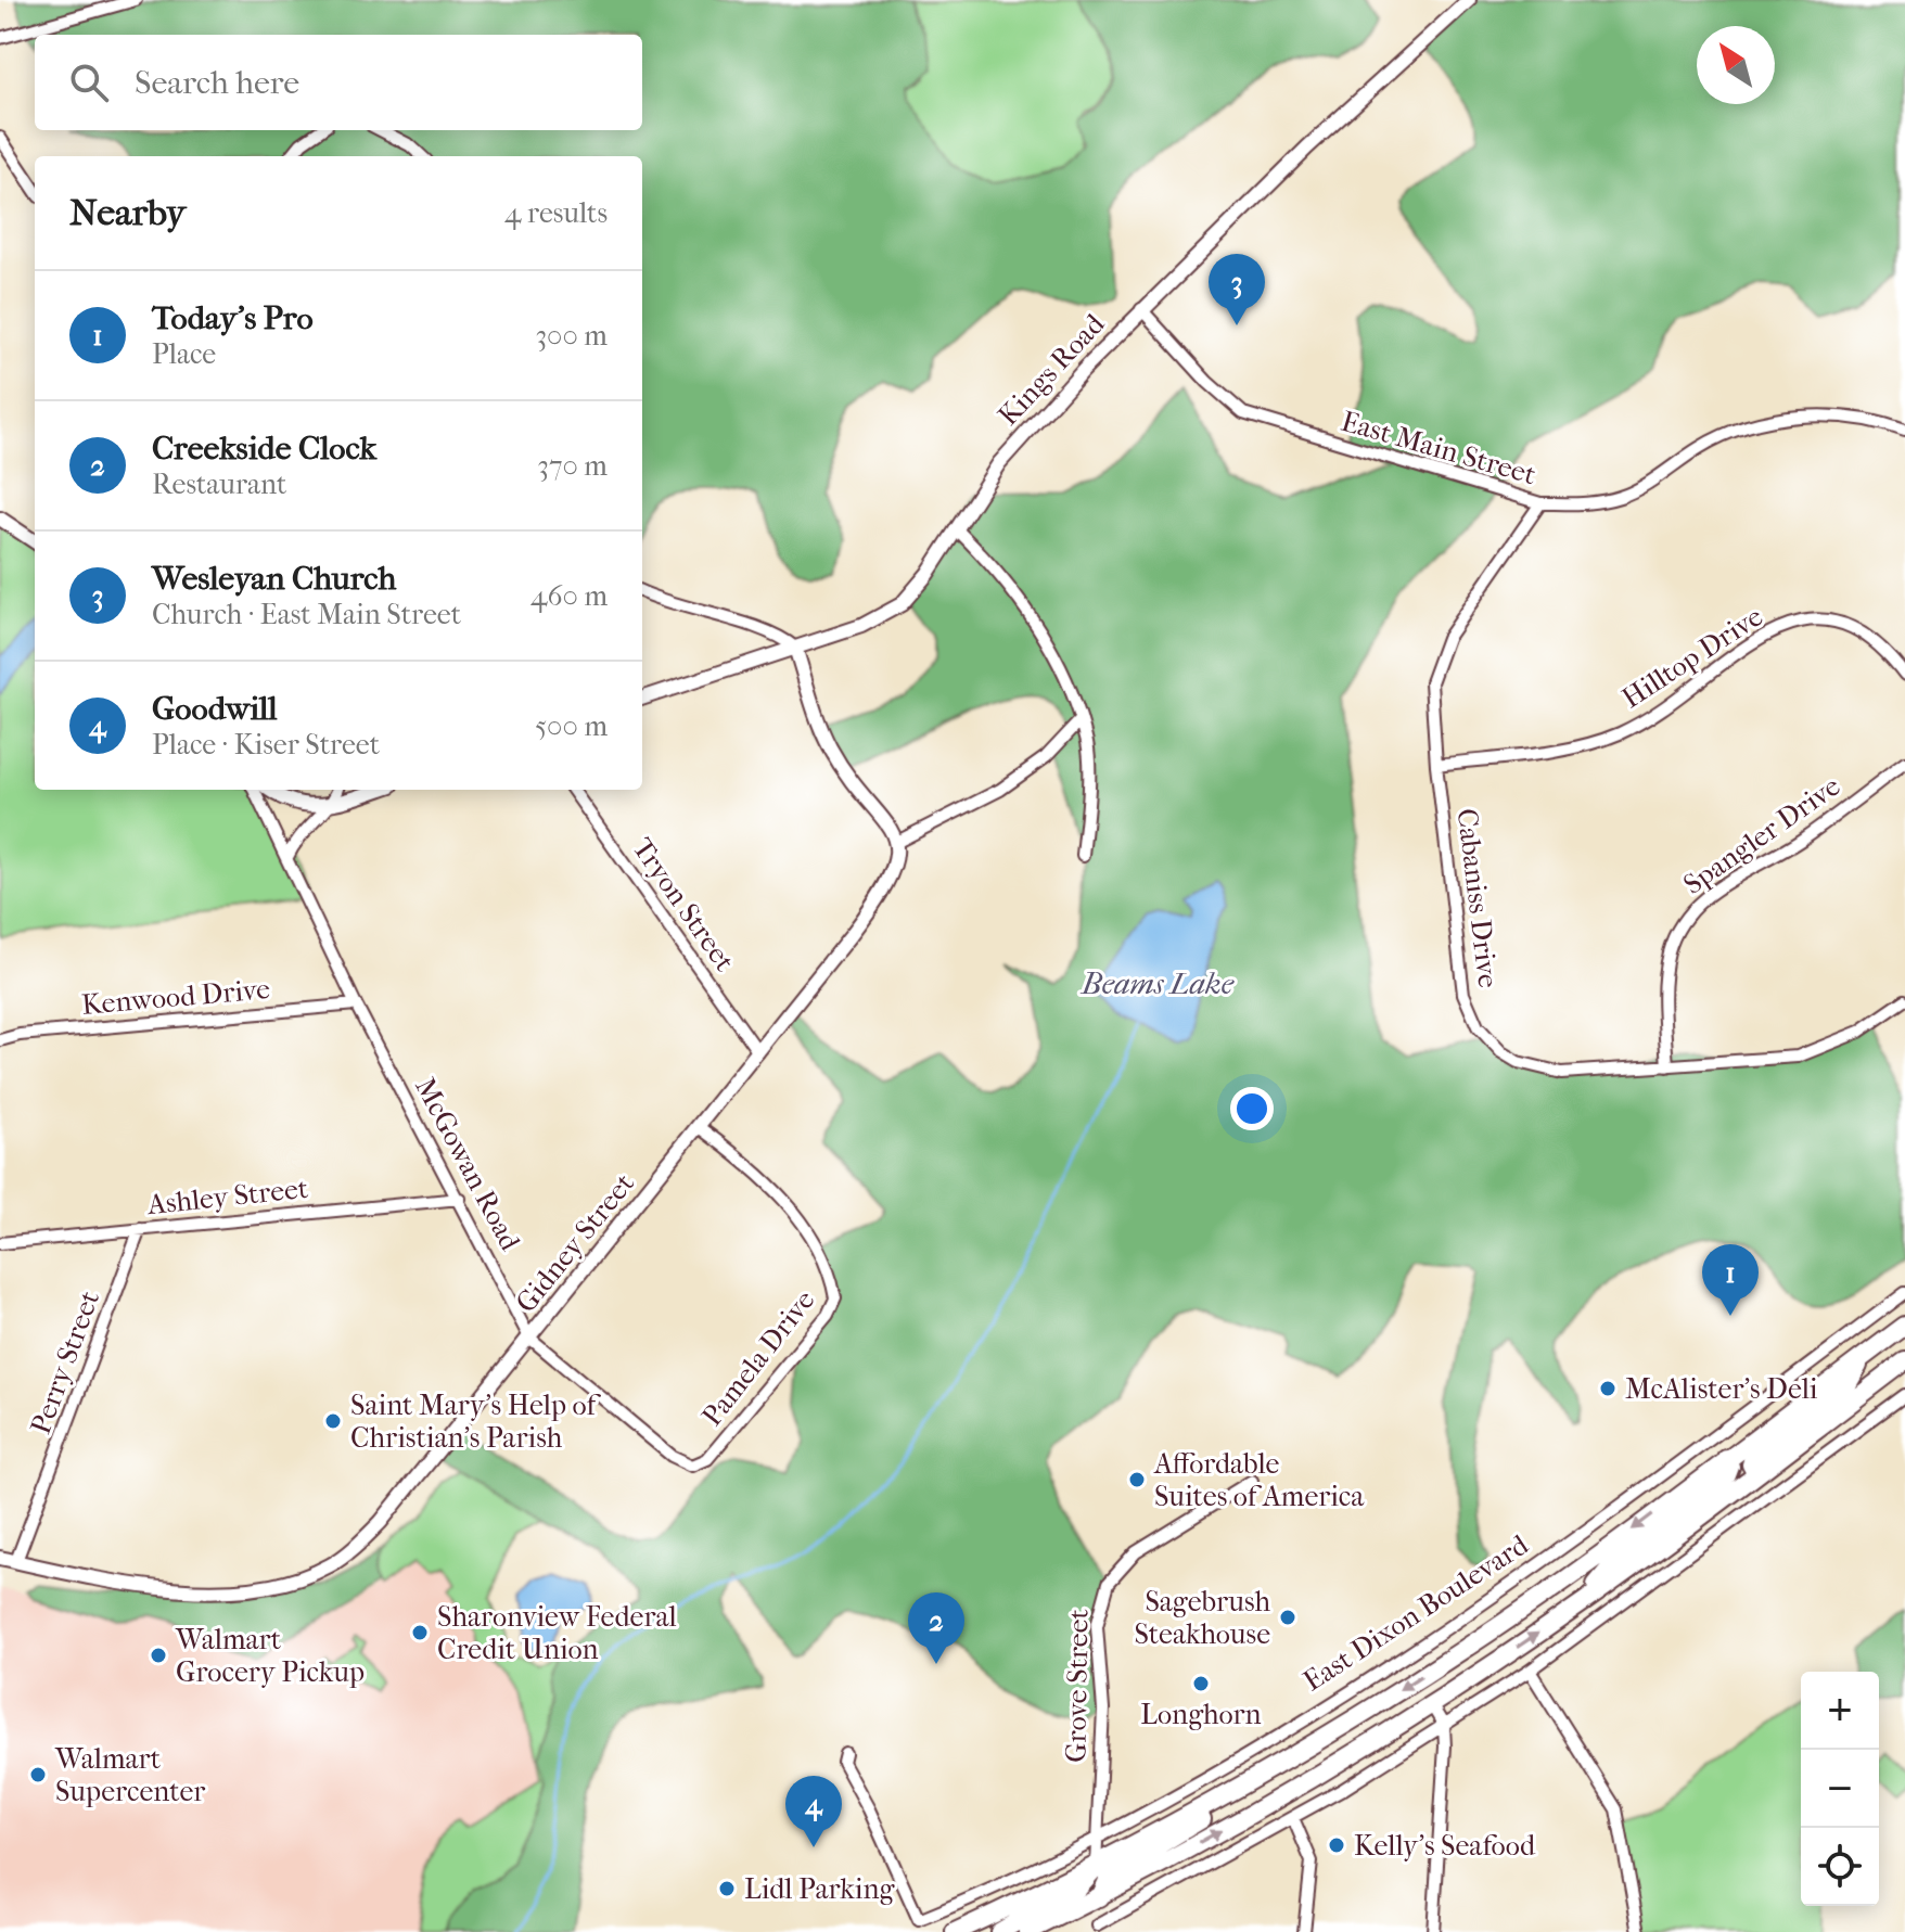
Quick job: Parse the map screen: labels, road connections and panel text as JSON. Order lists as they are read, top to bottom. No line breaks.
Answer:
{"streets":{"highway":["East Dixon Boulevard"],"street":["Kings Road","East Main Street","Hilltop Drive","Spangler Drive","Cabaniss Drive","Tryon Street","Kenwood Drive","McGowan Road","Ashley Street","Gidney Street","Pamela Drive","Perry Street","Grove Street"]},"crossings":[["Kings Road","East Main Street"],["East Main Street","Cabaniss Drive"],["Hilltop Drive","Cabaniss Drive"],["Spangler Drive","Cabaniss Drive"],["Tryon Street","Gidney Street"],["Kenwood Drive","McGowan Road"],["McGowan Road","Ashley Street"],["McGowan Road","Gidney Street"],["McGowan Road","Pamela Drive"],["Ashley Street","Perry Street"],["Gidney Street","Pamela Drive"],["Gidney Street","Perry Street"],["East Dixon Boulevard","Grove Street"]],"water":["Beams Lake"],"places":["McAlister's Deli","Saint Mary's Help of Christian's Parish","Affordable Suites of America","Sagebrush Steakhouse","Sharonview Federal Credit Union","Walmart Grocery Pickup","Longhorn","Walmart Supercenter","Kelly's Seafood","Lidl Parking"],"north":"top left","page":{"search":"Search here","heading":["Nearby","4 results"],"pins":["3","1","2","4"],"list":[{"mark":"1","name":"Today's Pro","note":"Place","value":"300 m"},{"mark":"2","name":"Creekside Clock","note":"Restaurant","value":"370 m"},{"mark":"3","name":"Wesleyan Church","note":"Church · East Main Street","value":"460 m"},{"mark":"4","name":"Goodwill","note":"Place · Kiser Street","value":"500 m"}],"map_buttons":["+","−"]}}
